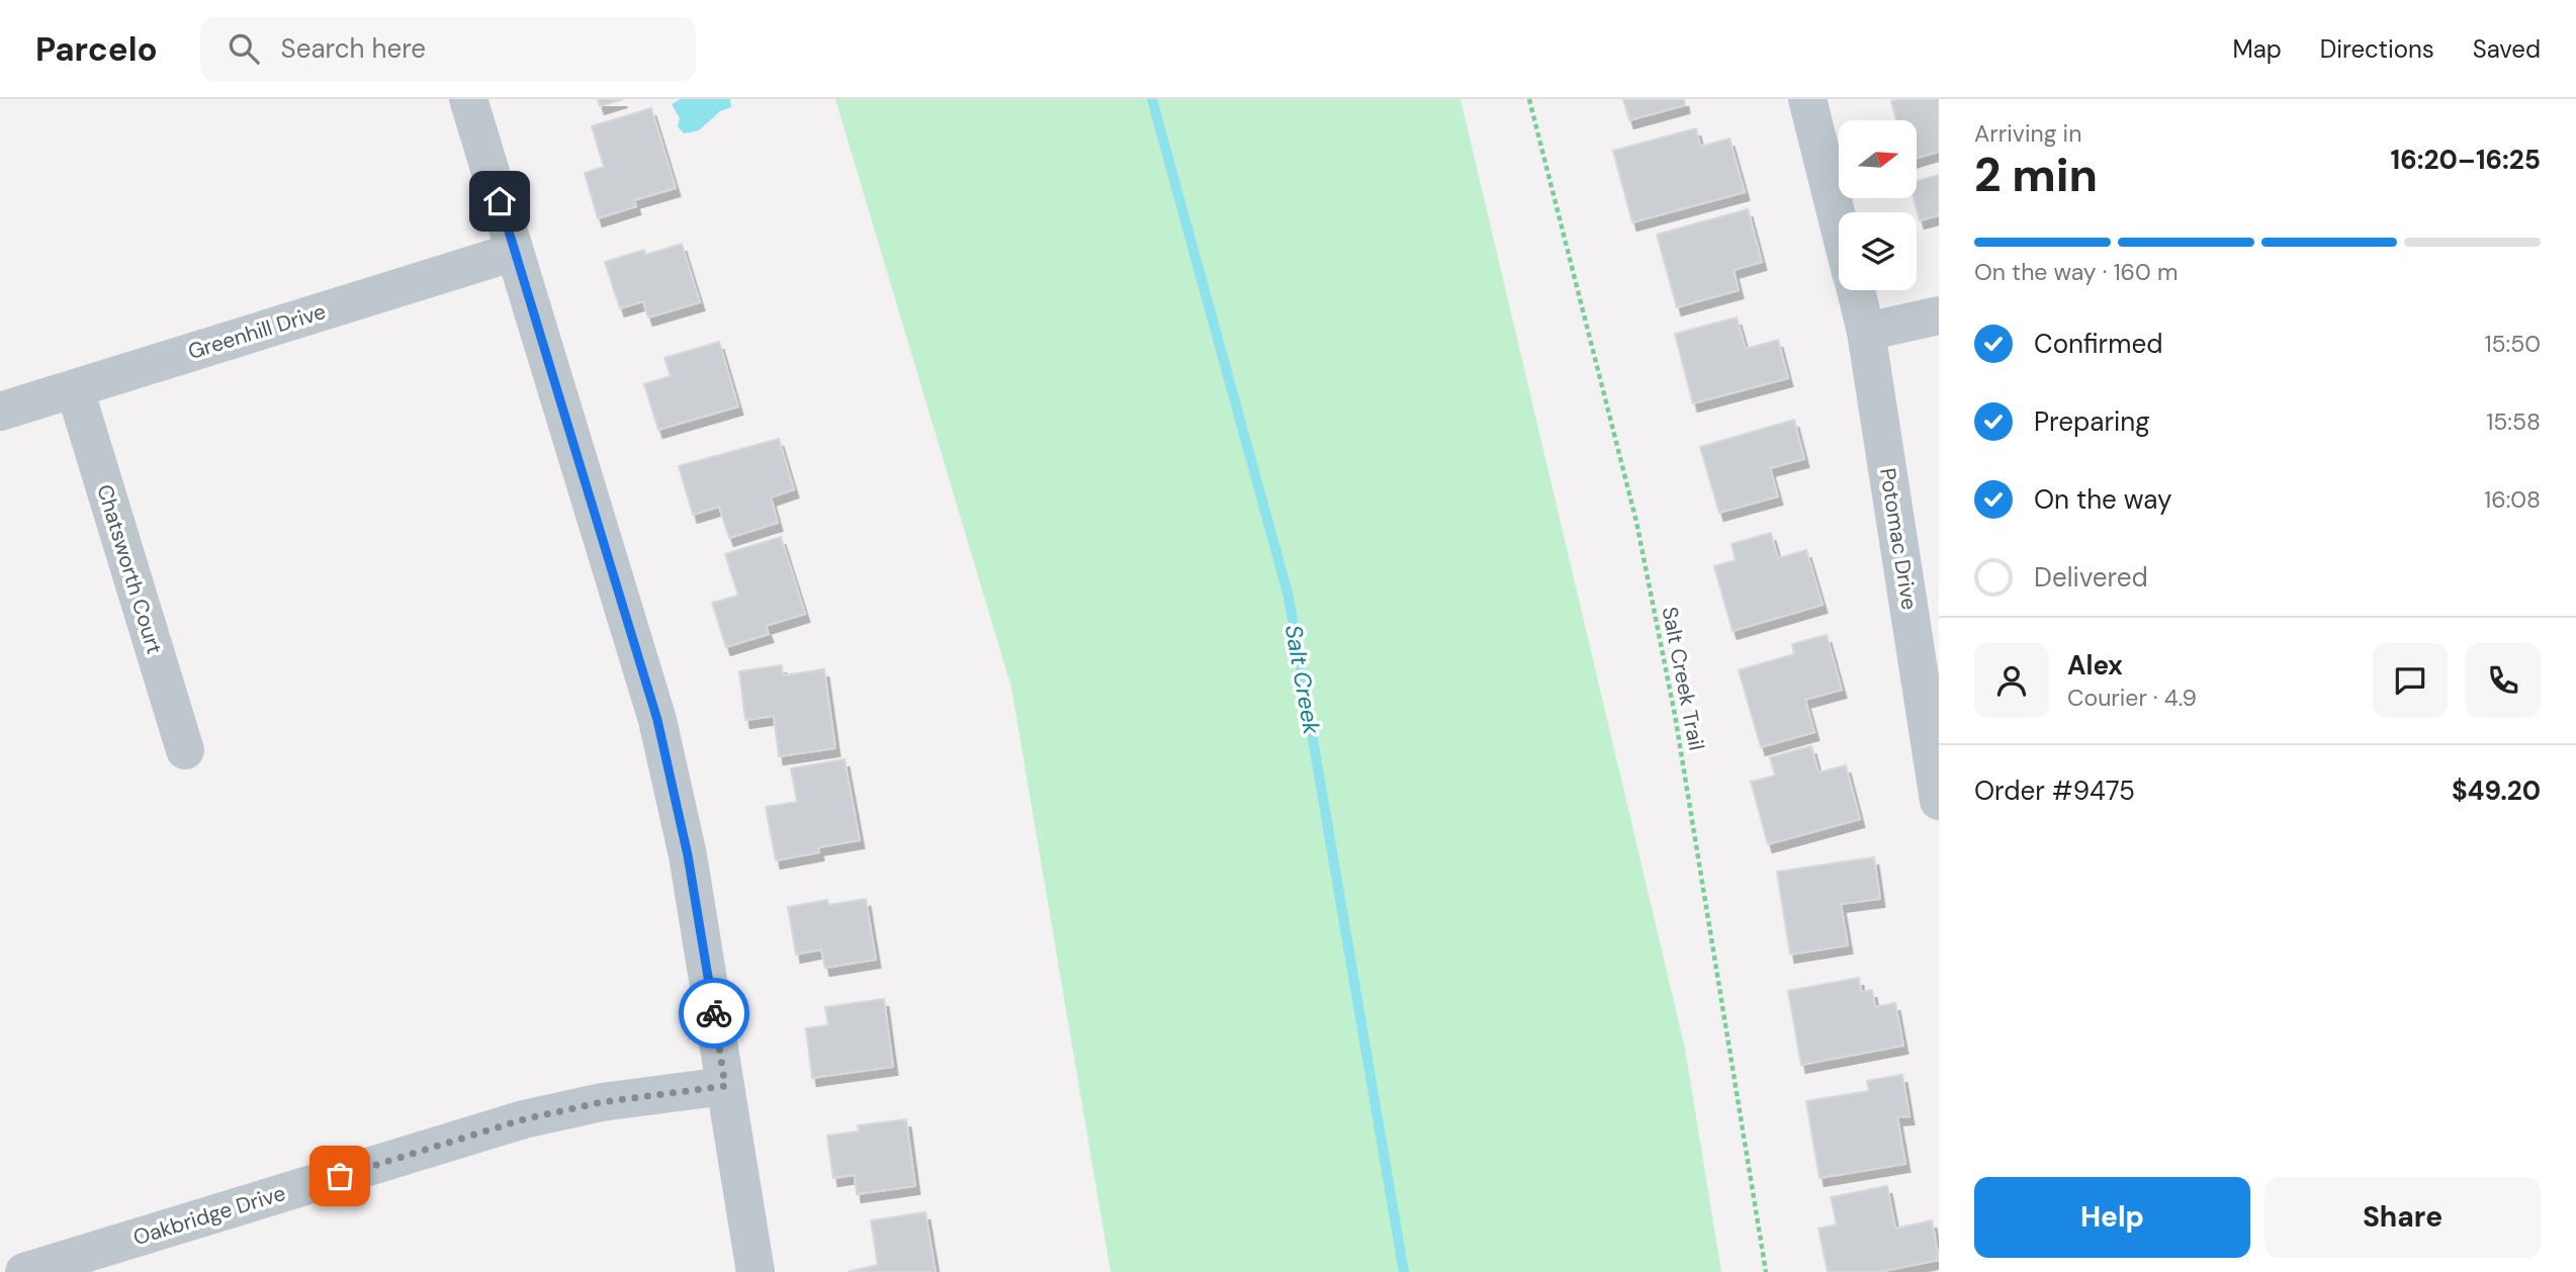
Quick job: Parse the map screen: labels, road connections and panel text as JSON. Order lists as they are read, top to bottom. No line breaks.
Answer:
{"streets":{"street":["Greenhill Drive","Potomac Drive","Chatsworth Court","Oakbridge Drive"],"path":["Salt Creek Trail"]},"crossings":[["Greenhill Drive","Chatsworth Court"]],"water":["Salt Creek"],"north":"right","page":{"header":"Parcelo","search":"Search here","nav":["Map","Directions","Saved"],"heading":["2 min","Arriving in","16:20–16:25"],"panel":["Alex","Courier · 4.9","Order #9475","$49.20"],"bar":"On the way · 160 m","list":[["Confirmed","15:50"],["Preparing","15:58"],["On the way","16:08"],"Delivered"],"buttons":["Help","Share"]}}
